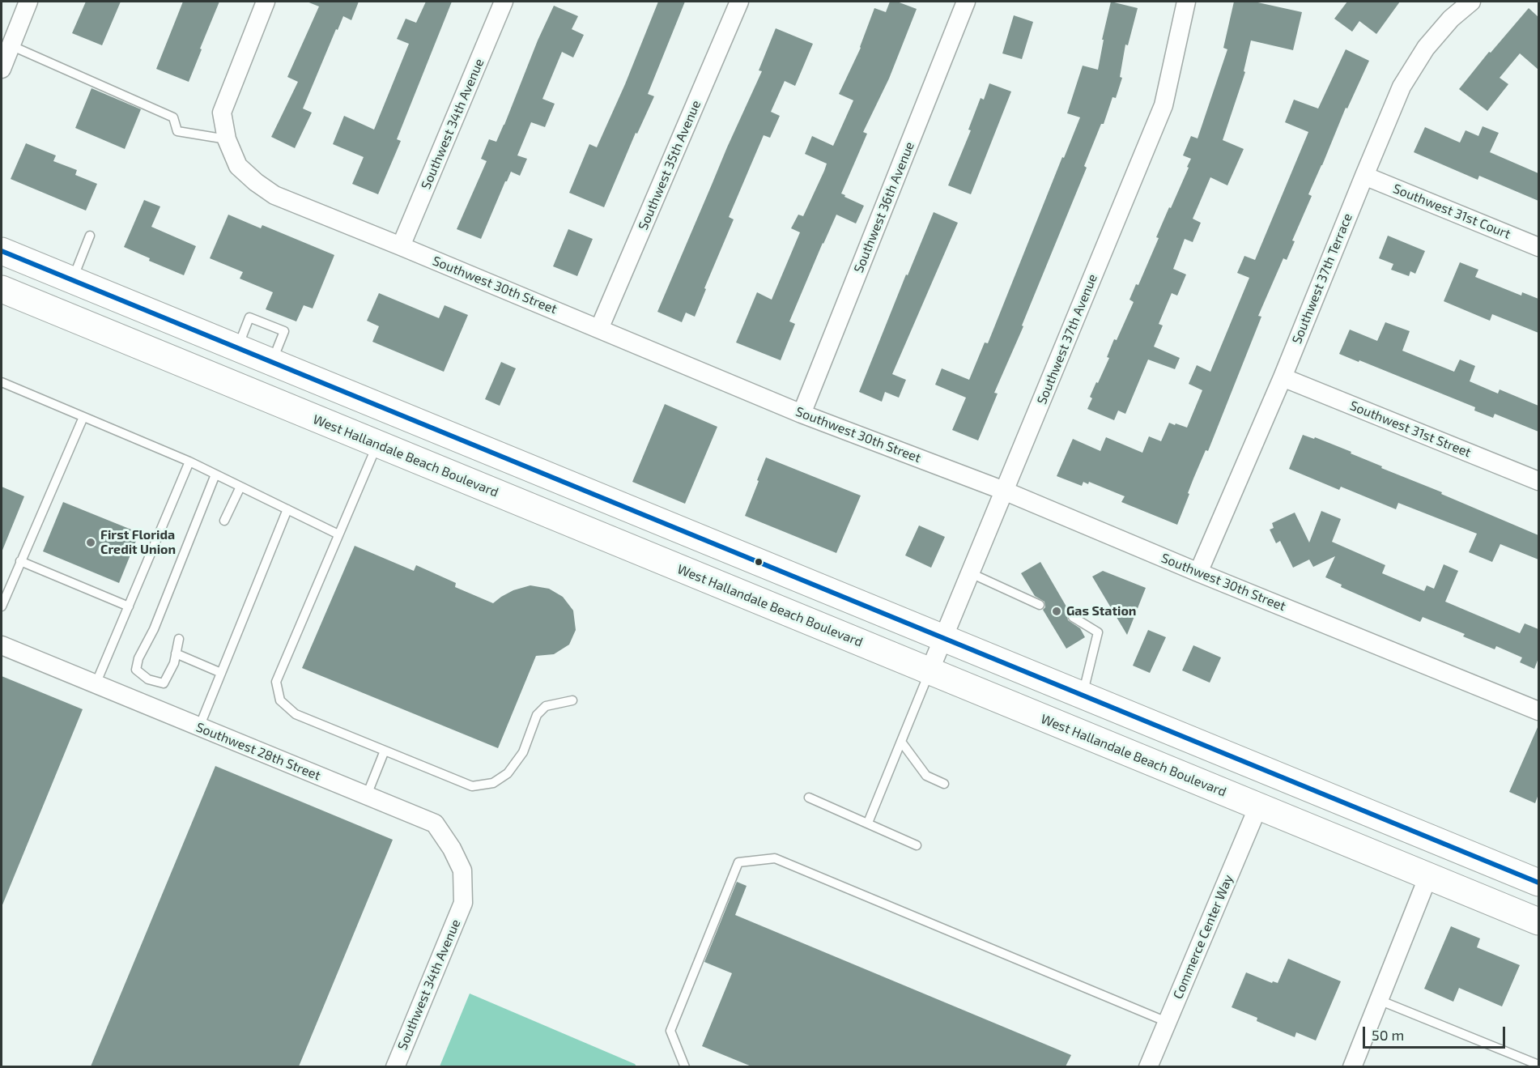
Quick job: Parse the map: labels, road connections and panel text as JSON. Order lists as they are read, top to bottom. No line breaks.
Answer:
{"streets":{"main road":["West Hallandale Beach Boulevard"],"street":["Southwest 34th Avenue","Southwest 35th Avenue","Southwest 36th Avenue","Southwest 31st Court","Southwest 37th Terrace","Southwest 30th Street","Southwest 37th Avenue","Southwest 31st Street","Southwest 28th Street","Commerce Center Way"]},"crossings":[["Southwest 34th Avenue","Southwest 30th Street"],["Southwest 34th Avenue","Southwest 28th Street"],["Southwest 35th Avenue","Southwest 30th Street"],["Southwest 36th Avenue","Southwest 30th Street"],["Southwest 31st Court","Southwest 37th Terrace"],["Southwest 37th Terrace","Southwest 30th Street"],["Southwest 37th Terrace","Southwest 31st Street"],["Southwest 30th Street","Southwest 37th Avenue"],["Southwest 37th Avenue","West Hallandale Beach Boulevard"],["West Hallandale Beach Boulevard","Commerce Center Way"]],"places":["First Florida Credit Union","Gas Station"],"scale_bar":"50 m"}
